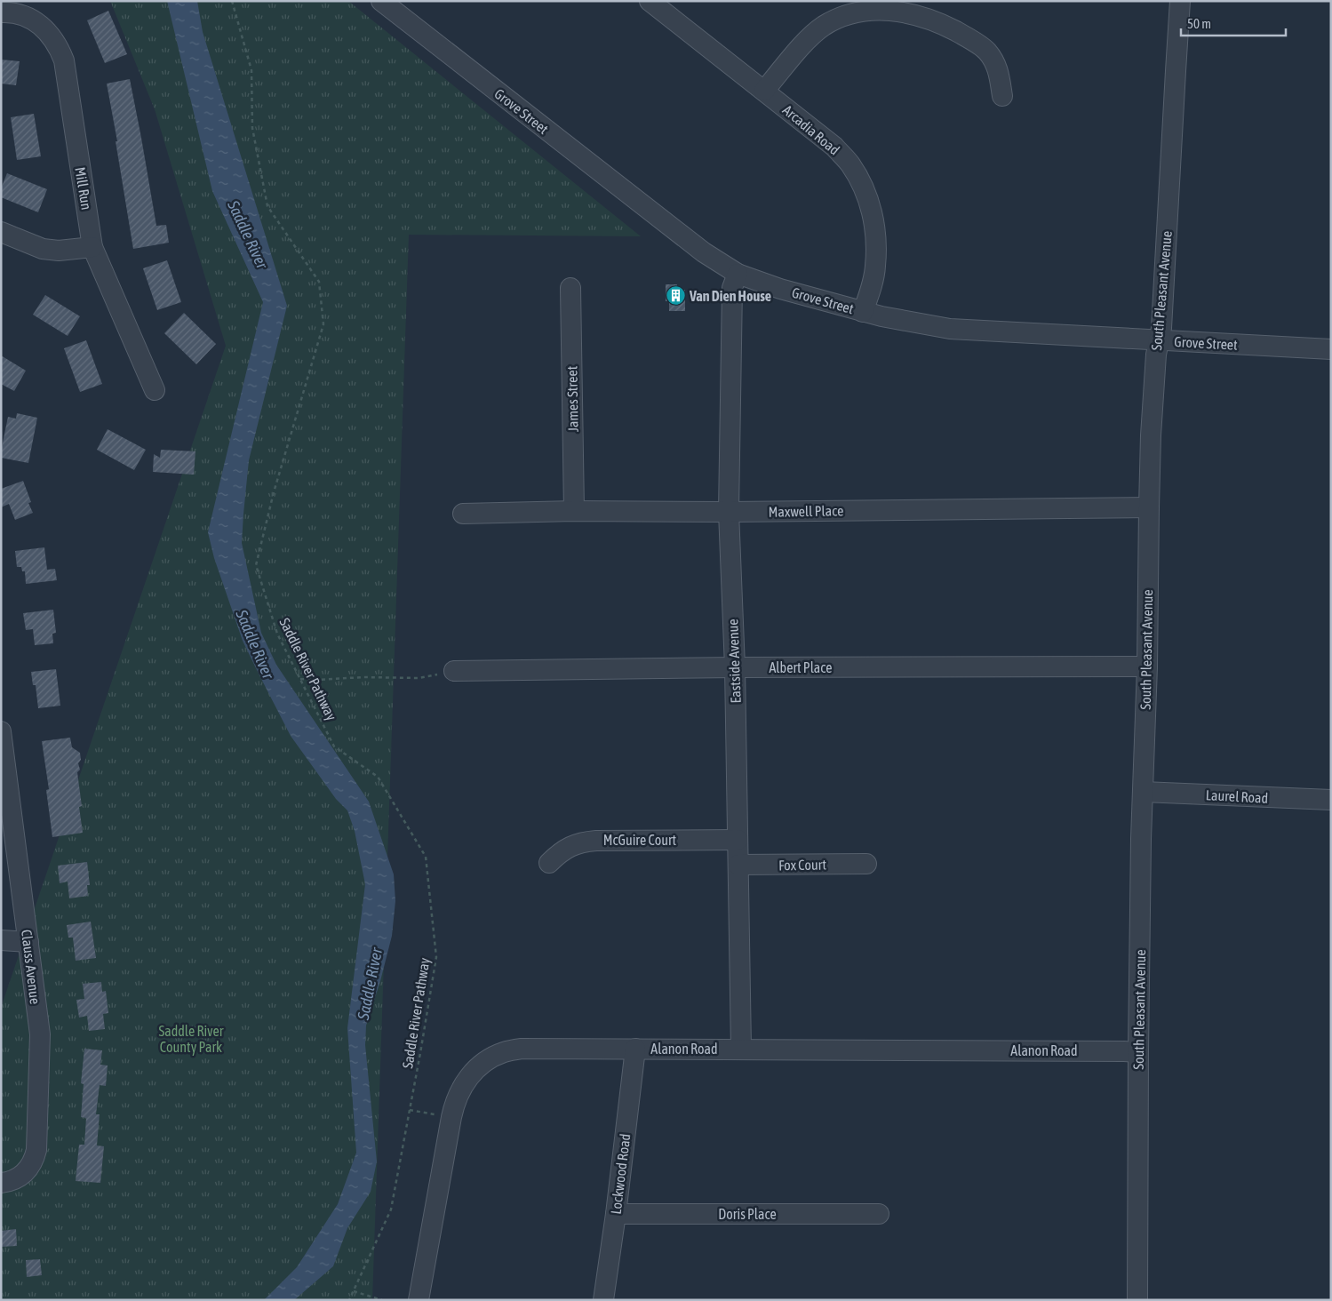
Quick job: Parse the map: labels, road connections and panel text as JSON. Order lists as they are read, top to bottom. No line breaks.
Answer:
{"streets":{"street":["Grove Street","Arcadia Road","Mill Run","South Pleasant Avenue","James Street","Maxwell Place","Eastside Avenue","Albert Place","Laurel Road","McGuire Court","Fox Court","Clauss Avenue","Alanon Road","Lockwood Road","Doris Place"],"path":["Saddle River Pathway"]},"crossings":[["Grove Street","Arcadia Road"],["Grove Street","South Pleasant Avenue"],["Grove Street","Eastside Avenue"],["South Pleasant Avenue","Maxwell Place"],["South Pleasant Avenue","Albert Place"],["South Pleasant Avenue","Laurel Road"],["South Pleasant Avenue","Alanon Road"],["James Street","Maxwell Place"],["Maxwell Place","Eastside Avenue"],["Eastside Avenue","Albert Place"],["Eastside Avenue","McGuire Court"],["Eastside Avenue","Fox Court"],["Eastside Avenue","Alanon Road"],["Alanon Road","Lockwood Road"],["Lockwood Road","Doris Place"]],"water":["Saddle River"],"parks":["Saddle River County Park"],"places":{"building":["Van Dien House"]},"scale_bar":"50 m"}
